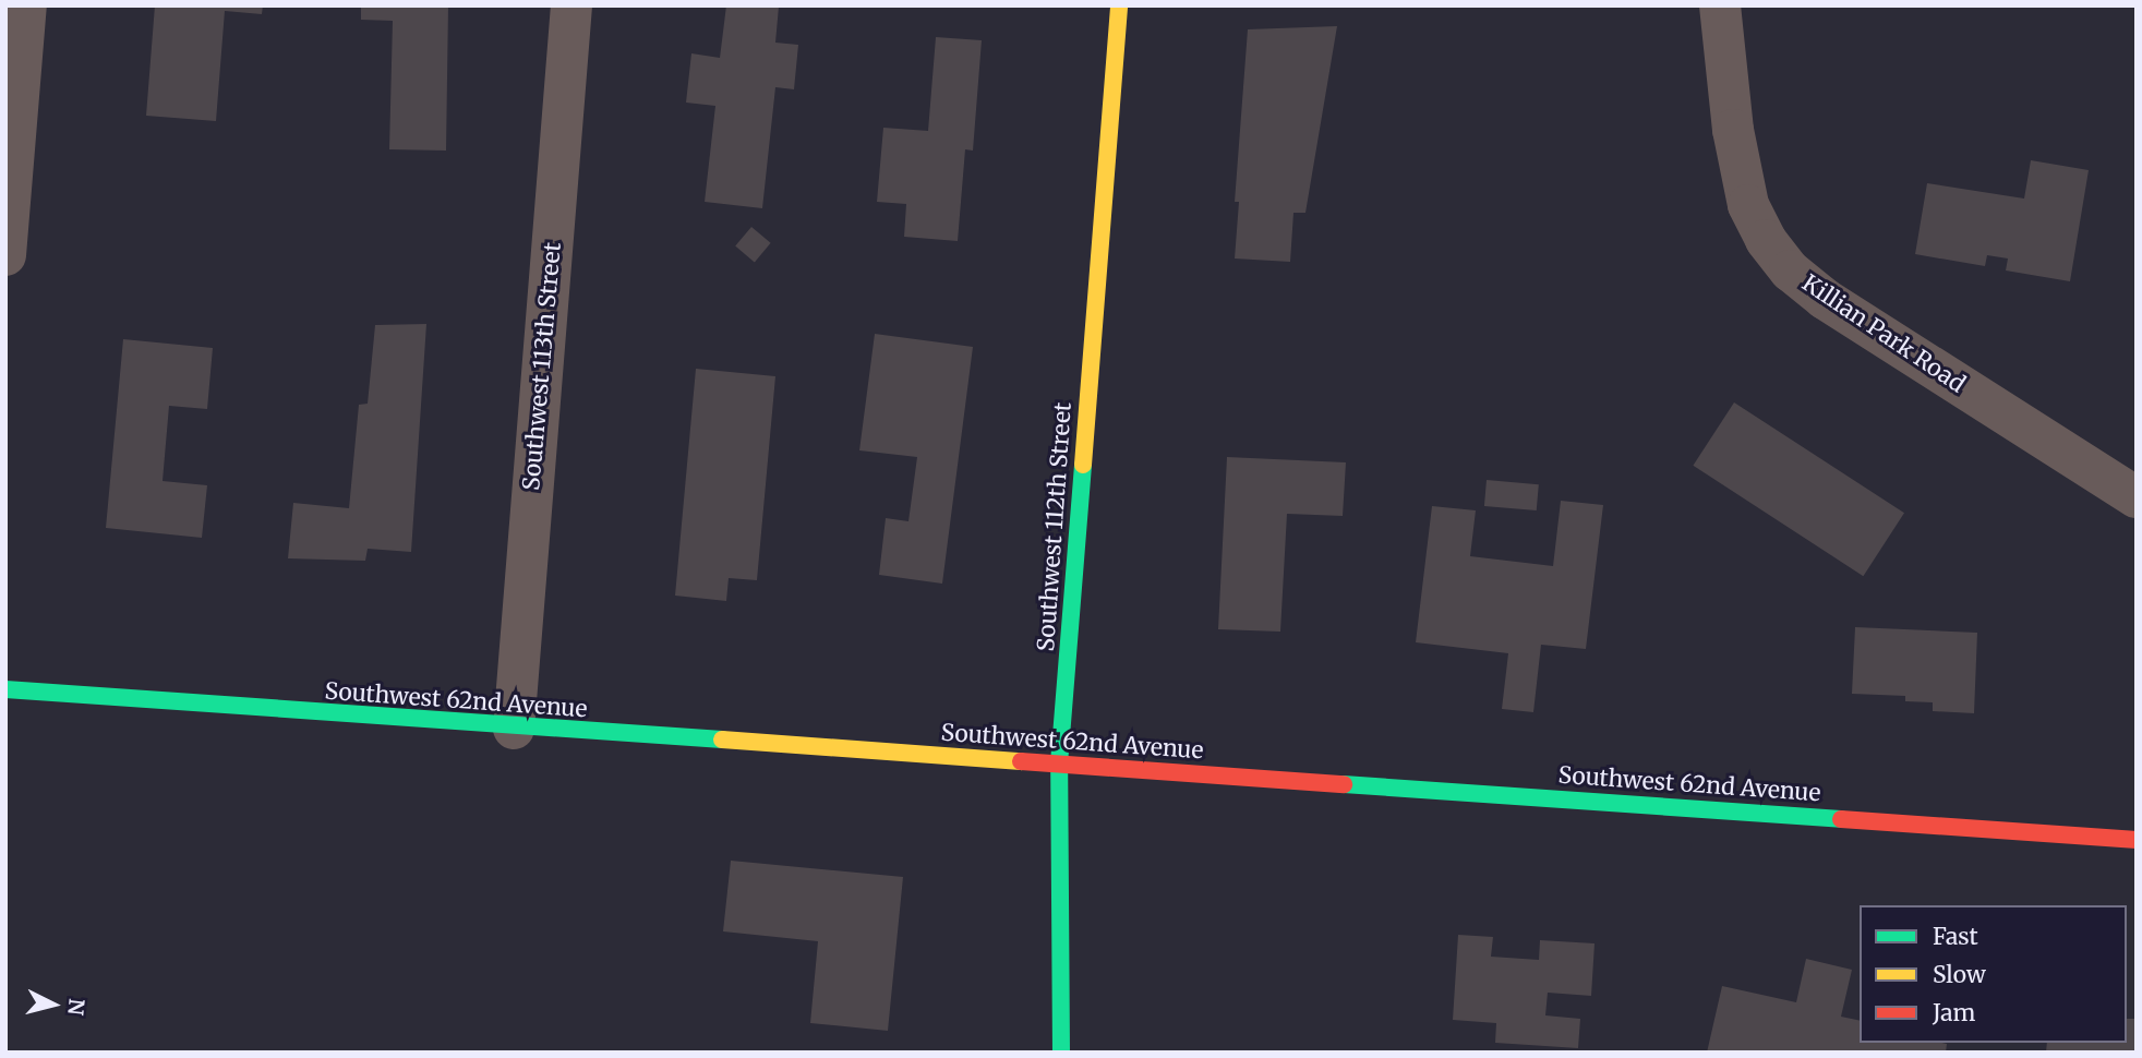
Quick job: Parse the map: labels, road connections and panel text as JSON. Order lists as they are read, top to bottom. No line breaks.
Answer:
{"streets":{"street":["Killian Park Road","Southwest 113th Street","Southwest 112th Street","Southwest 62nd Avenue"]},"crossings":[["Southwest 113th Street","Southwest 62nd Avenue"],["Southwest 112th Street","Southwest 62nd Avenue"]],"legend":["Fast","Slow","Jam"],"north":"right"}
